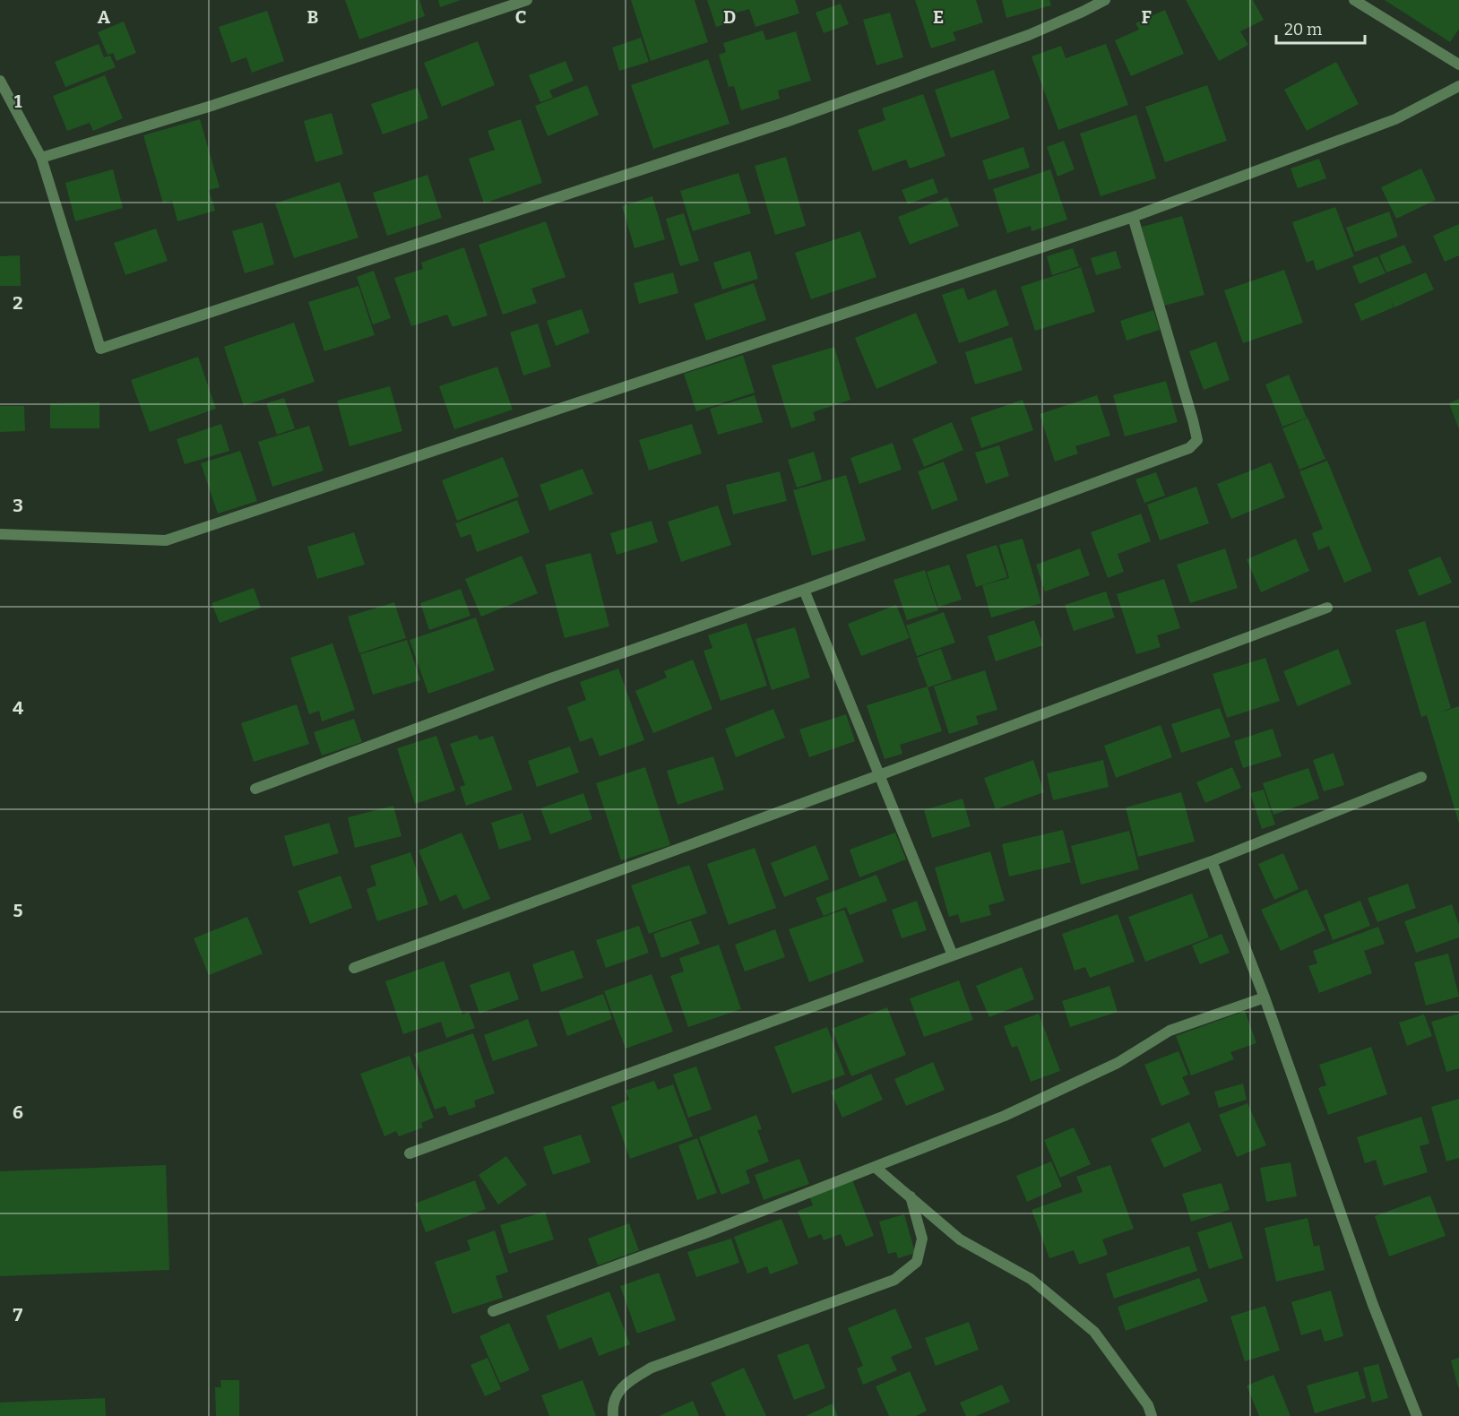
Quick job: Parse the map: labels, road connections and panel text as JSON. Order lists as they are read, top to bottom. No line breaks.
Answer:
{"scale_bar":"20 m","grid":{"columns":["A","B","C","D","E","F"],"rows":["1","2","3","4","5","6","7"]}}
